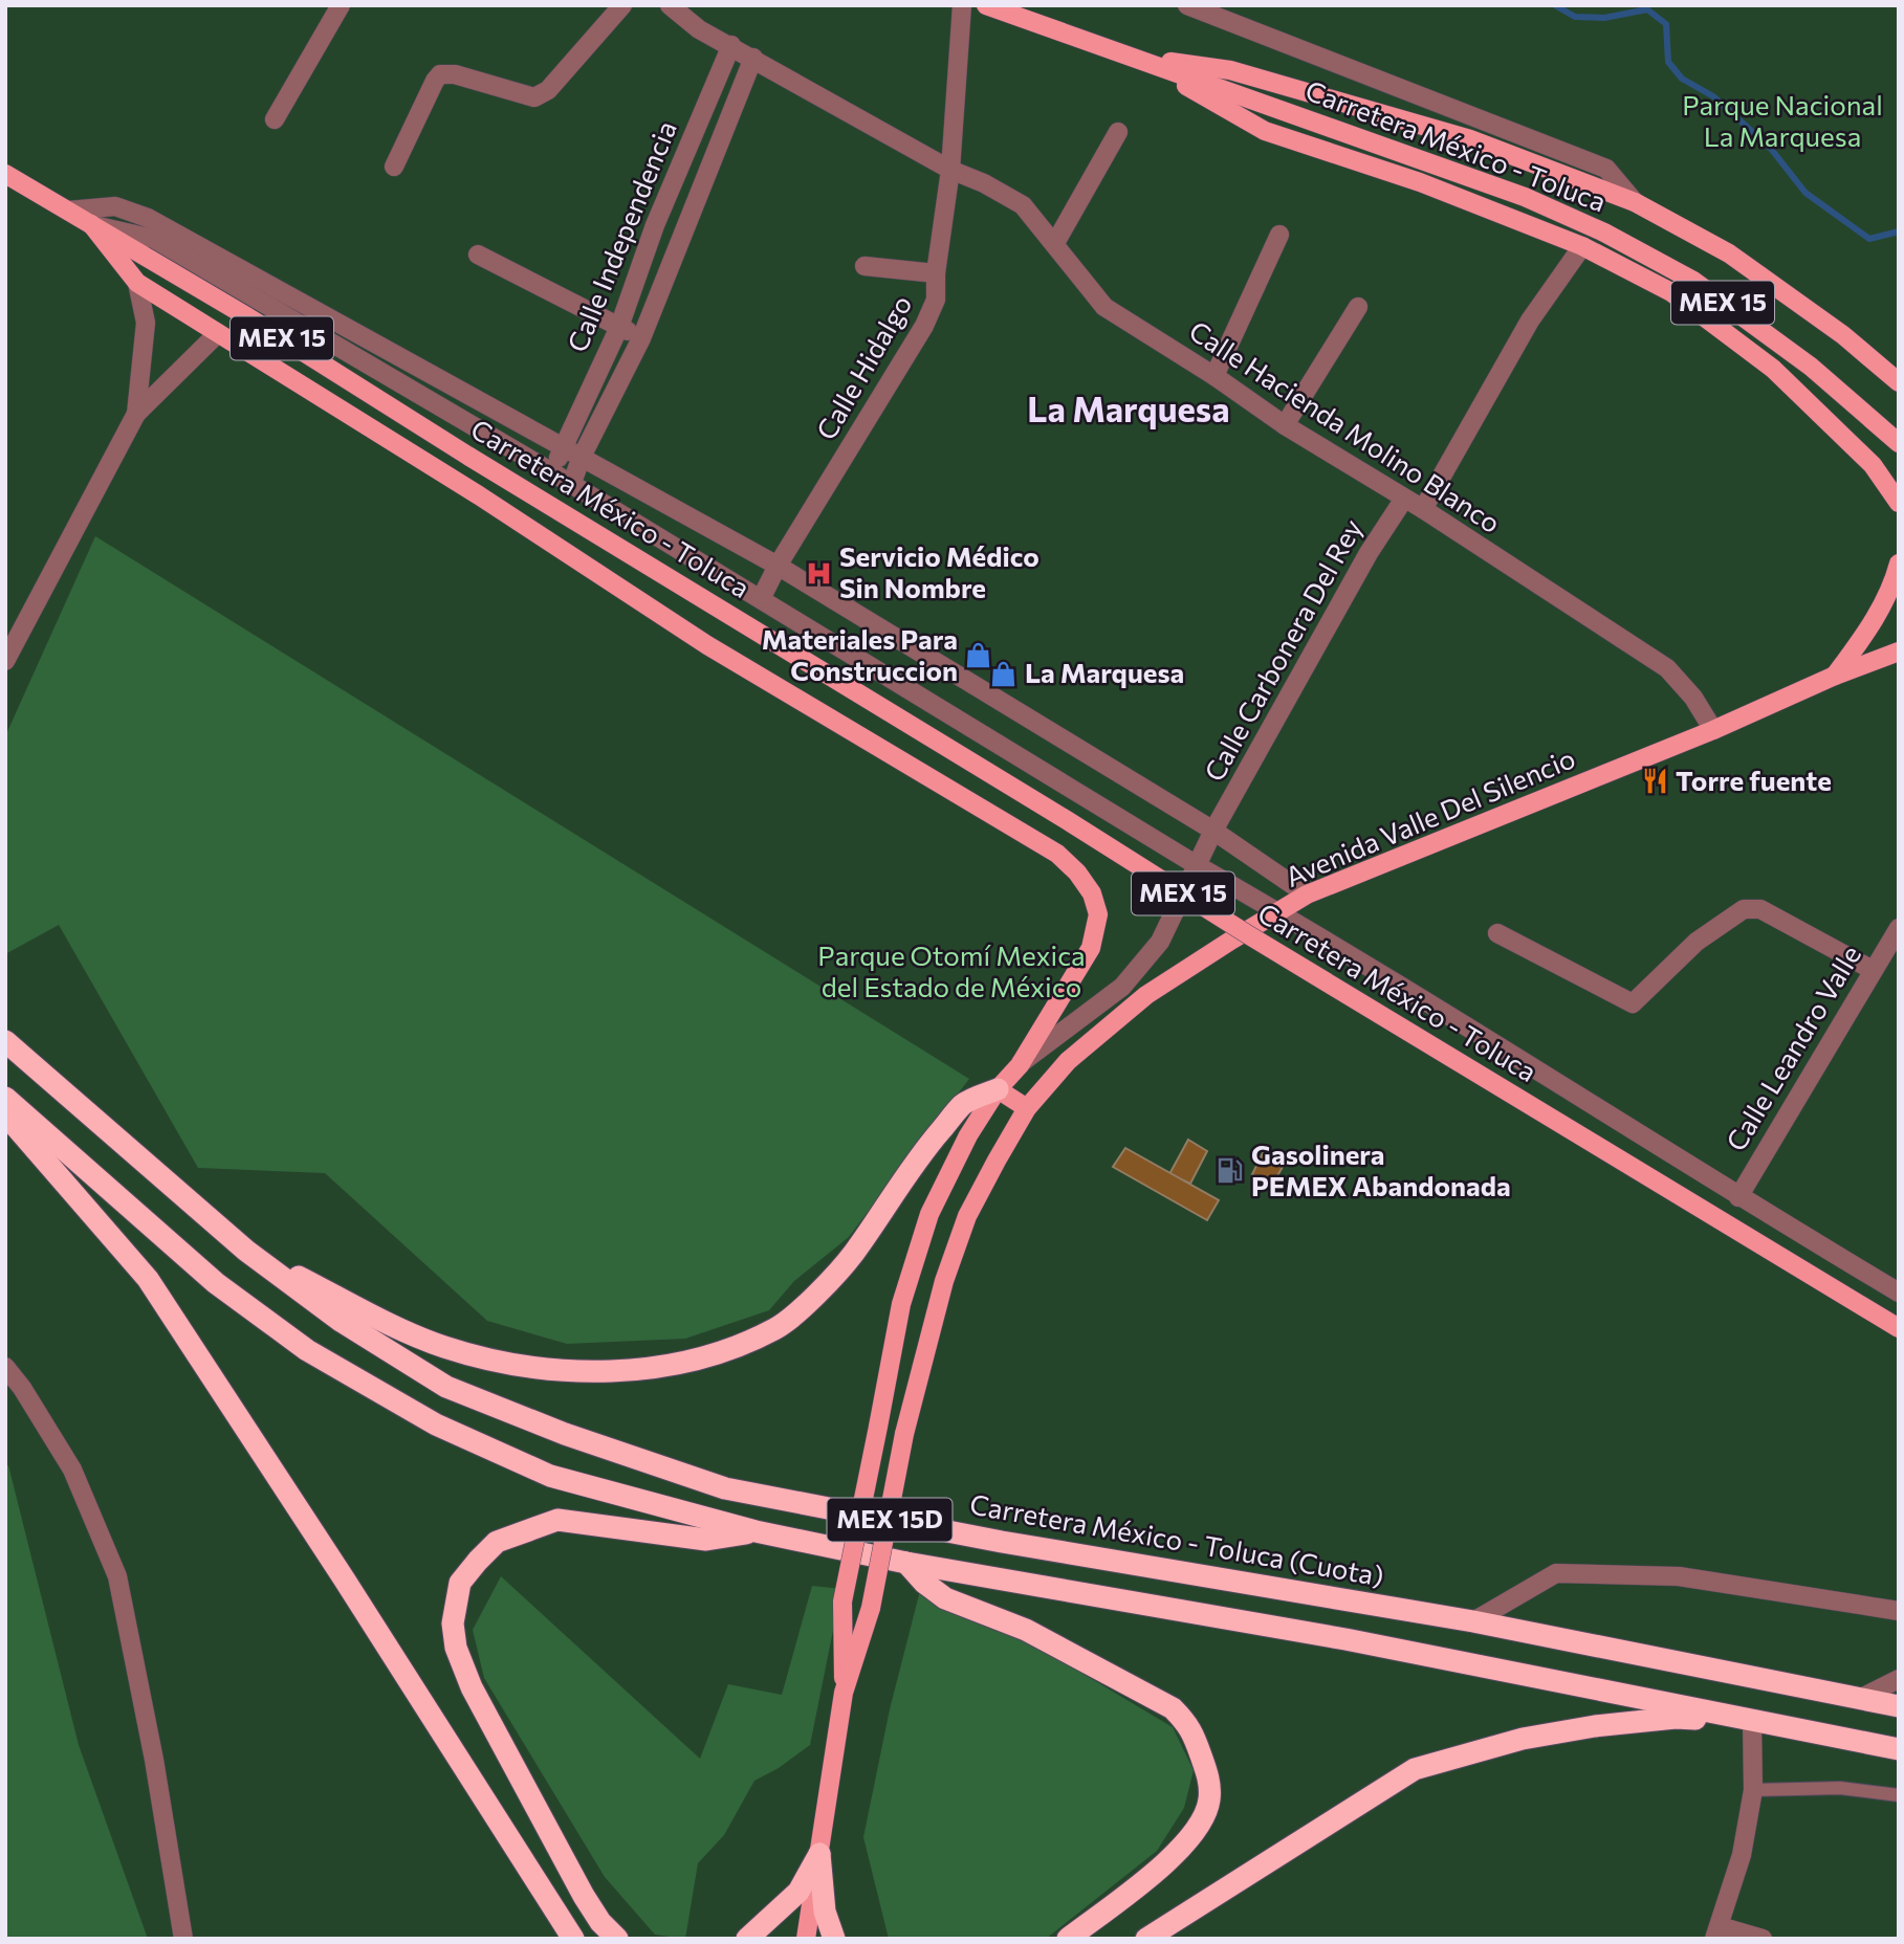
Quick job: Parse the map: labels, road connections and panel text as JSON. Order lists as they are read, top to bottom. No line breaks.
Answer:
{"streets":{"highway":["MEX 15D","Carretera México - Toluca (Cuota)"],"main road":["Carretera México - Toluca","MEX 15","Avenida Valle Del Silencio"],"street":["Calle Independencia","Calle Hidalgo","Calle Hacienda Molino Blanco","Calle Carbonera Del Rey","Calle Leandro Valle"]},"crossings":[["Calle Independencia","Calle Hacienda Molino Blanco"],["Calle Hidalgo","Calle Hacienda Molino Blanco"],["Calle Hacienda Molino Blanco","Calle Carbonera Del Rey"],["Calle Hacienda Molino Blanco","Avenida Valle Del Silencio"]],"districts":["La Marquesa"],"parks":["Parque Nacional La Marquesa","Parque Otomí Mexica del Estado de México"],"places":{"hospital":["Servicio Médico Sin Nombre"],"shop":["Materiales Para Construccion","La Marquesa"],"restaurant":["Torre fuente"],"fuel station":["Gasolinera PEMEX Abandonada"]}}
